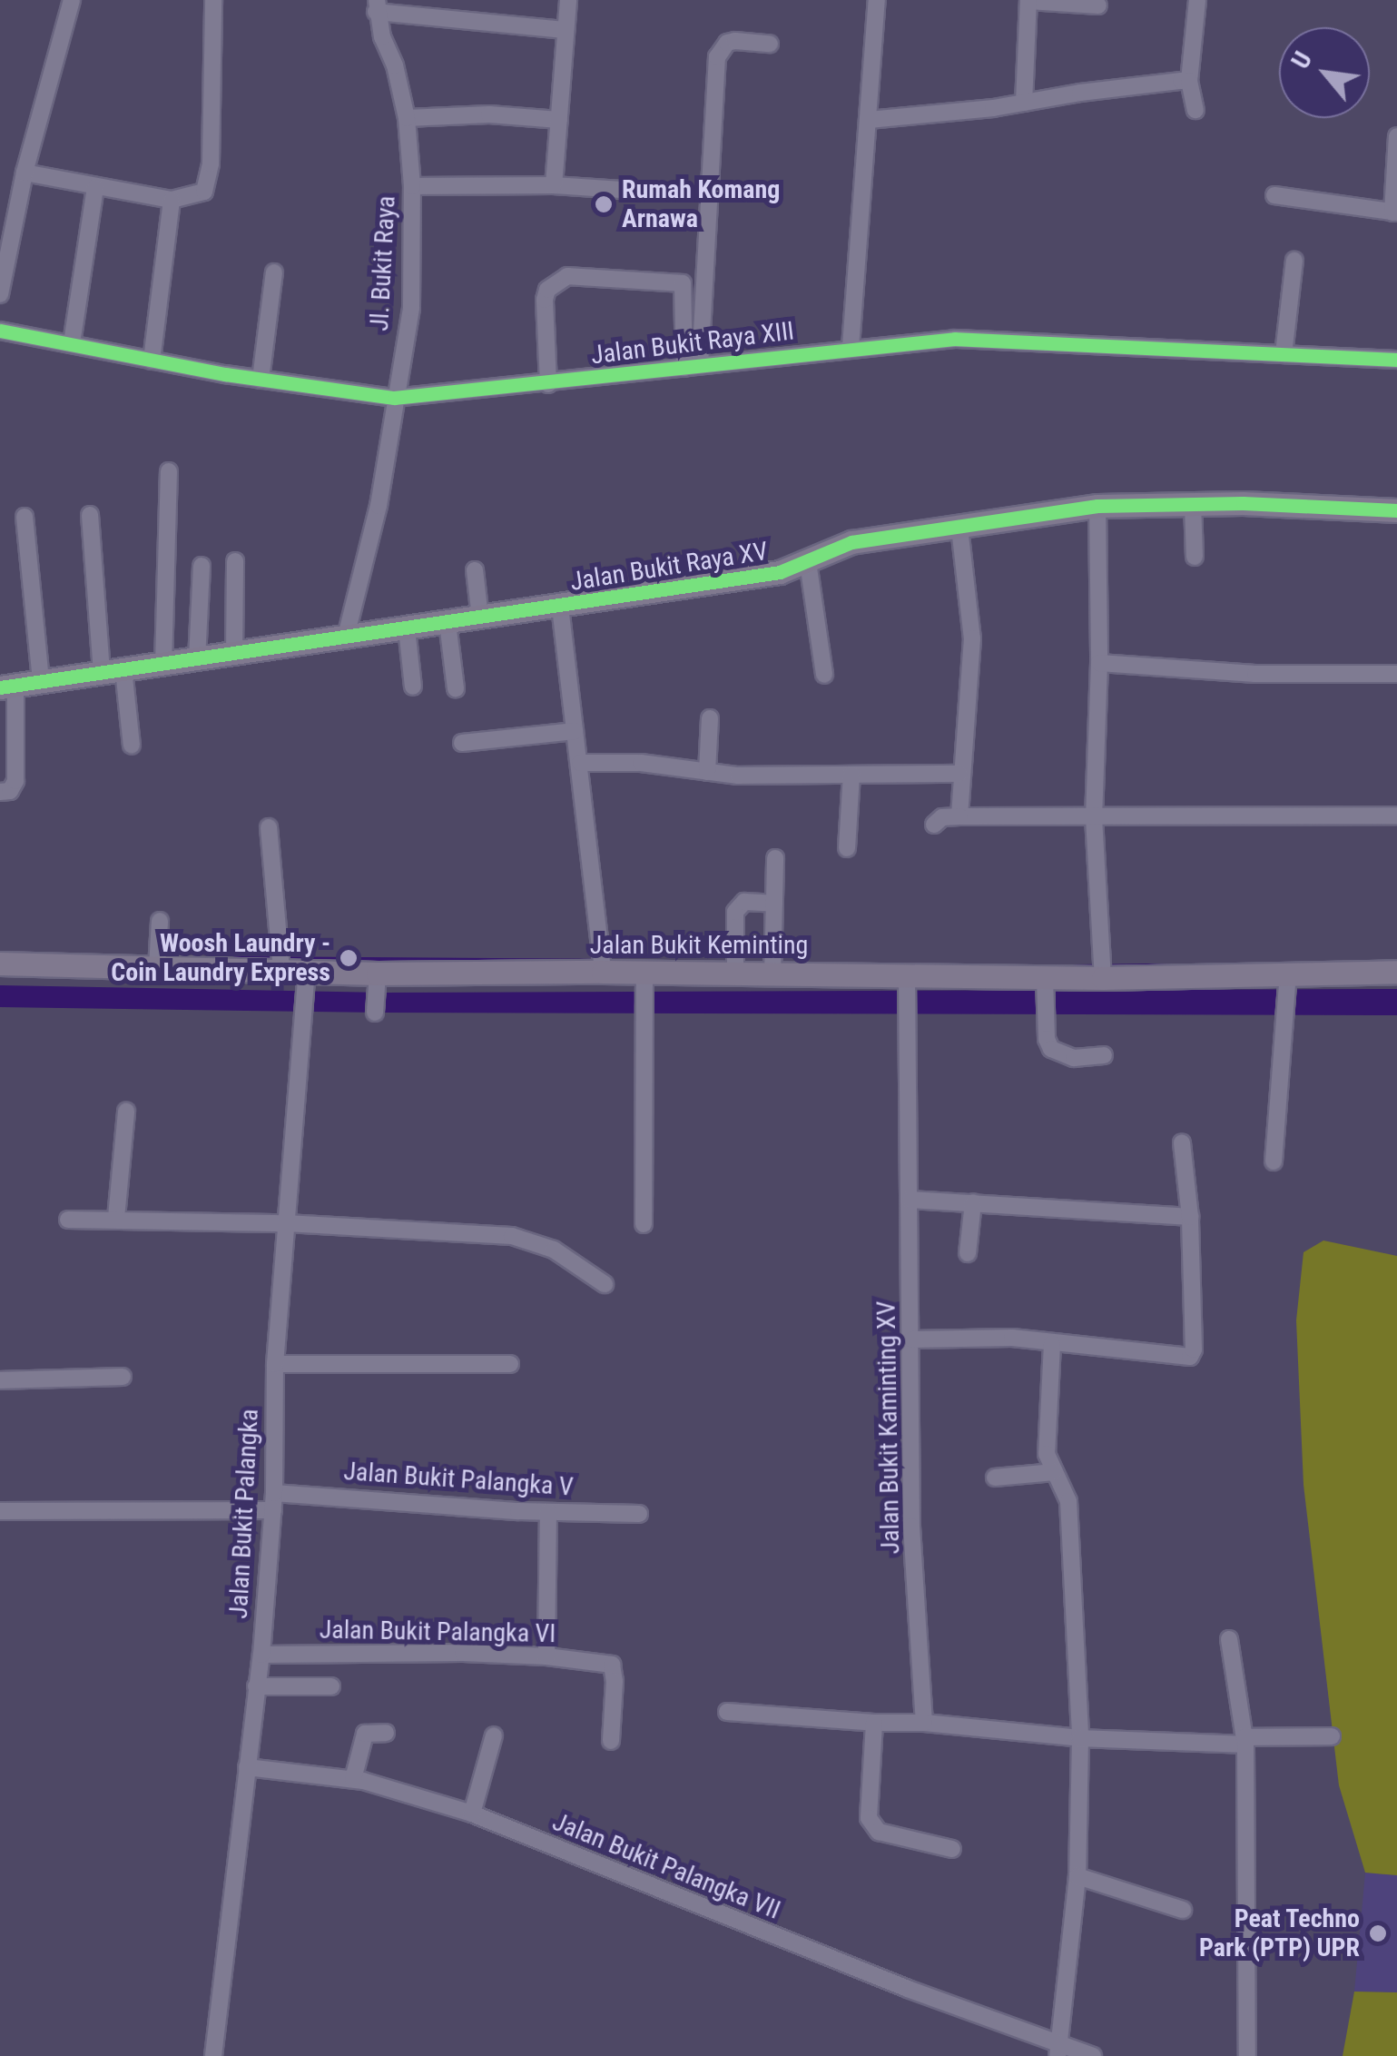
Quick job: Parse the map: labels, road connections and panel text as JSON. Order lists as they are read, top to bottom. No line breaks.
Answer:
{"streets":{"main road":["Jalan Bukit Raya XV","Jalan Bukit Keminting"],"street":["Jl. Bukit Raya","Jalan Bukit Raya XIII","Jalan Bukit Kaminting XV","Jalan Bukit Palangka V","Jalan Bukit Palangka","Jalan Bukit Palangka VI","Jalan Bukit Palangka VII"]},"crossings":[["Jl. Bukit Raya","Jalan Bukit Raya XIII"],["Jl. Bukit Raya","Jalan Bukit Raya XV"],["Jalan Bukit Keminting","Jalan Bukit Kaminting XV"],["Jalan Bukit Keminting","Jalan Bukit Palangka"],["Jalan Bukit Palangka V","Jalan Bukit Palangka"],["Jalan Bukit Palangka","Jalan Bukit Palangka VI"],["Jalan Bukit Palangka","Jalan Bukit Palangka VII"]],"places":["Rumah Komang Arnawa","Woosh Laundry - Coin Laundry Express","Peat Techno Park (PTP) UPR"],"north":"top left"}
